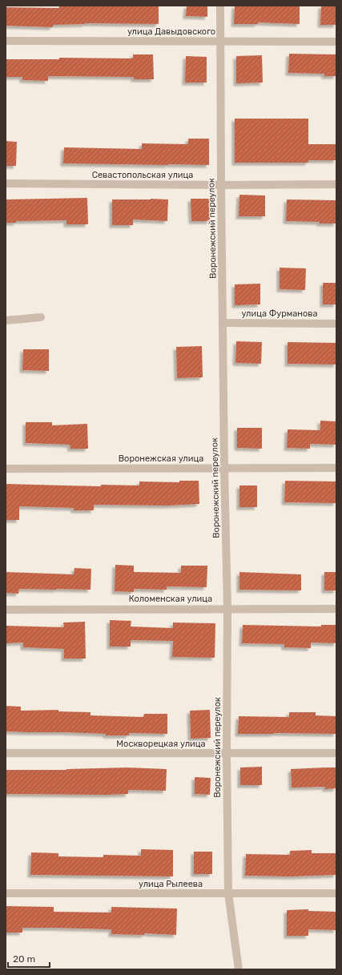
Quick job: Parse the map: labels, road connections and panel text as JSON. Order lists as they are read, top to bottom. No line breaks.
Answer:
{"streets":{"street":["улица Давыдовского","Севастопольская улица","Воронежский переулок","улица Фурманова","Воронежская улица","Коломенская улица","Москворецкая улица","улица Рылеева"]},"crossings":[["улица Давыдовского","Воронежский переулок"],["Севастопольская улица","Воронежский переулок"],["Воронежский переулок","улица Фурманова"],["Воронежский переулок","Воронежская улица"],["Воронежский переулок","Коломенская улица"],["Воронежский переулок","Москворецкая улица"],["Воронежский переулок","улица Рылеева"]],"scale_bar":"20 m"}
